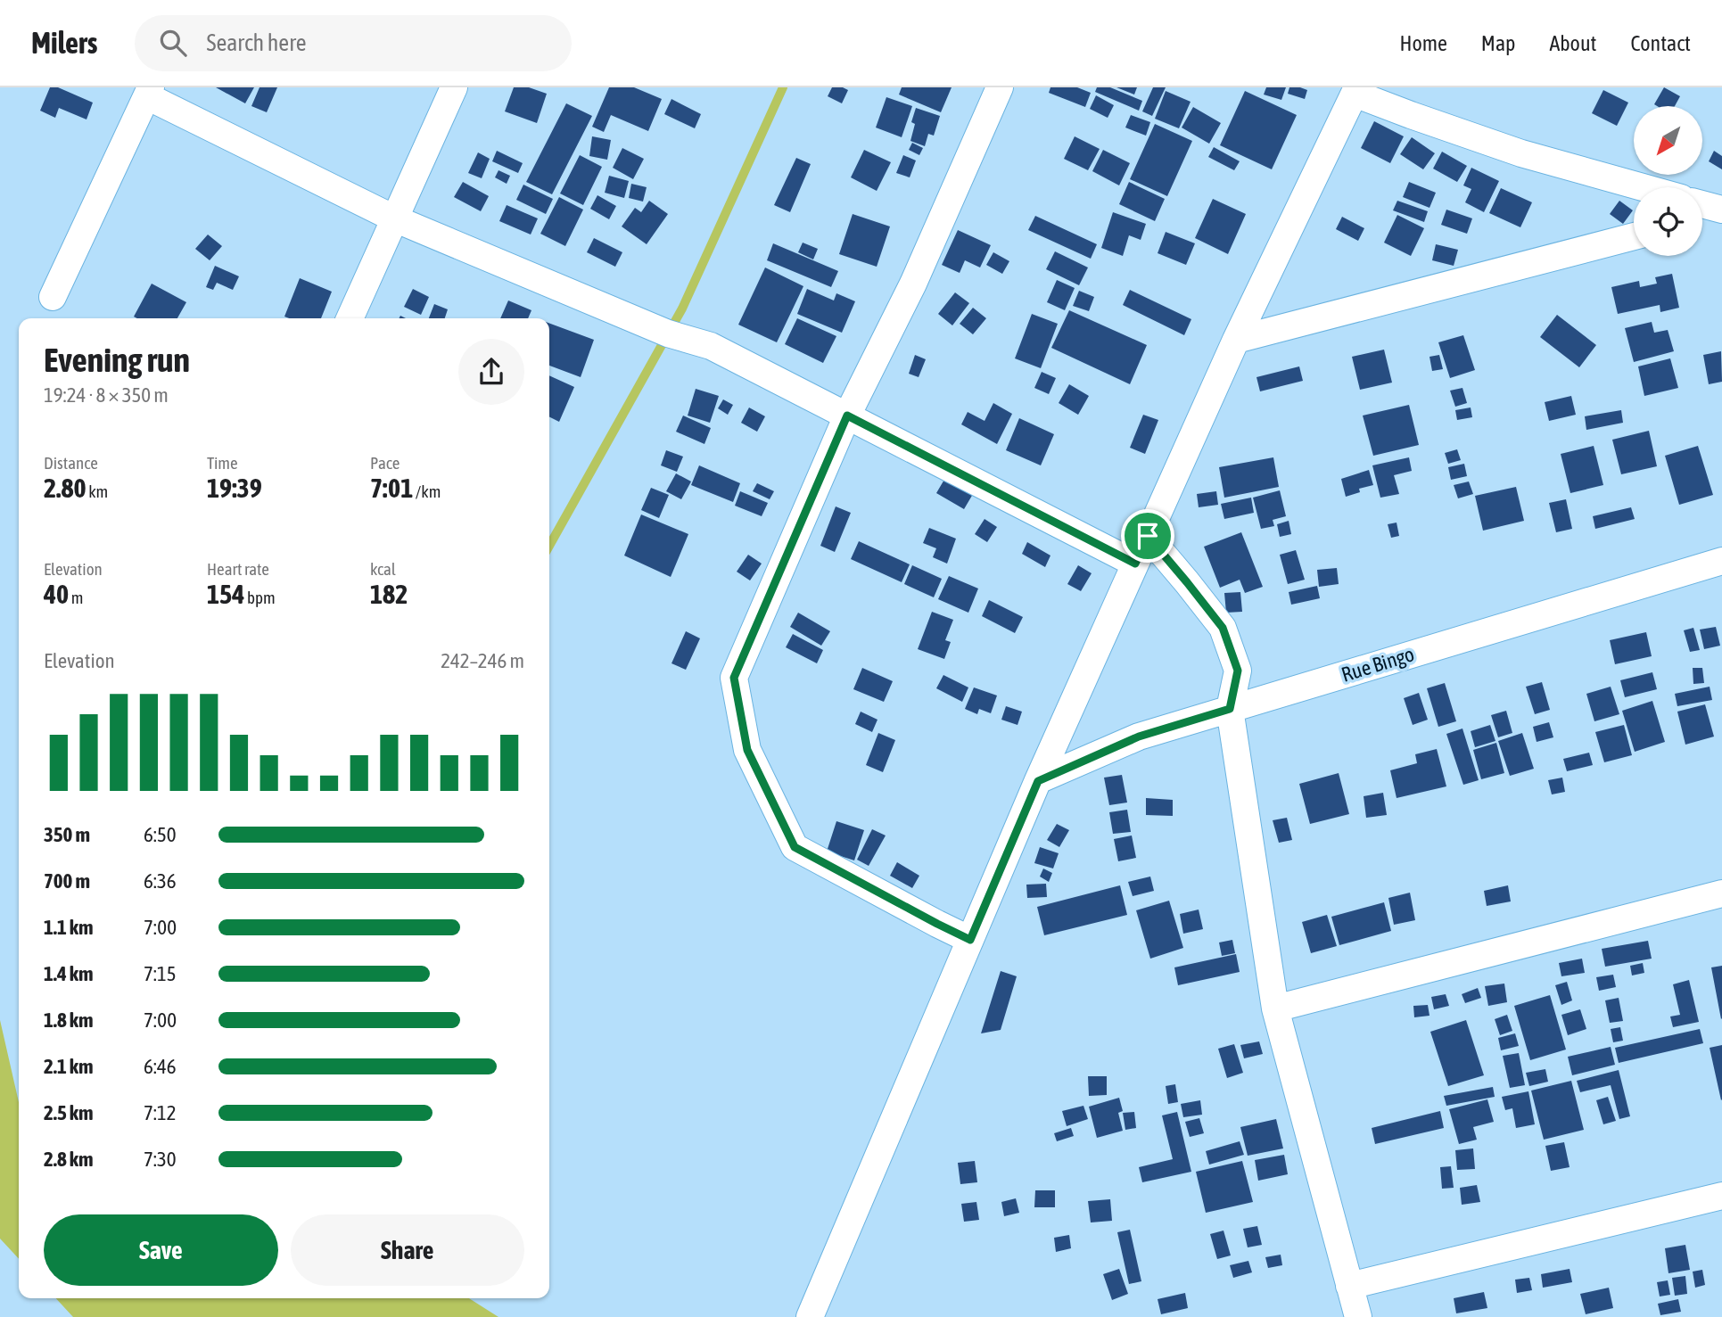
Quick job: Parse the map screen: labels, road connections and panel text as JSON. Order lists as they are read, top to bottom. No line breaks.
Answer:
{"streets":{"street":["Rue Bingo"]},"north":"bottom left","page":{"header":"Milers","search":"Search here","nav":["Home","Map","About","Contact"],"heading":["Evening run","19:24 · 8 × 350 m"],"stats":[["Distance","2.80 km"],["Time","19:39"],["Pace","7:01 /km"],["Elevation","40 m"],["Heart rate","154 bpm"],["kcal","182"]],"chart":["Elevation","242–246 m"],"list":[{"name":"350 m","note":"6:50"},{"name":"700 m","note":"6:36"},{"name":"1.1 km","note":"7:00"},{"name":"1.4 km","note":"7:15"},{"name":"1.8 km","note":"7:00"},{"name":"2.1 km","note":"6:46"},{"name":"2.5 km","note":"7:12"},{"name":"2.8 km","note":"7:30"}],"buttons":["Save","Share"]}}
